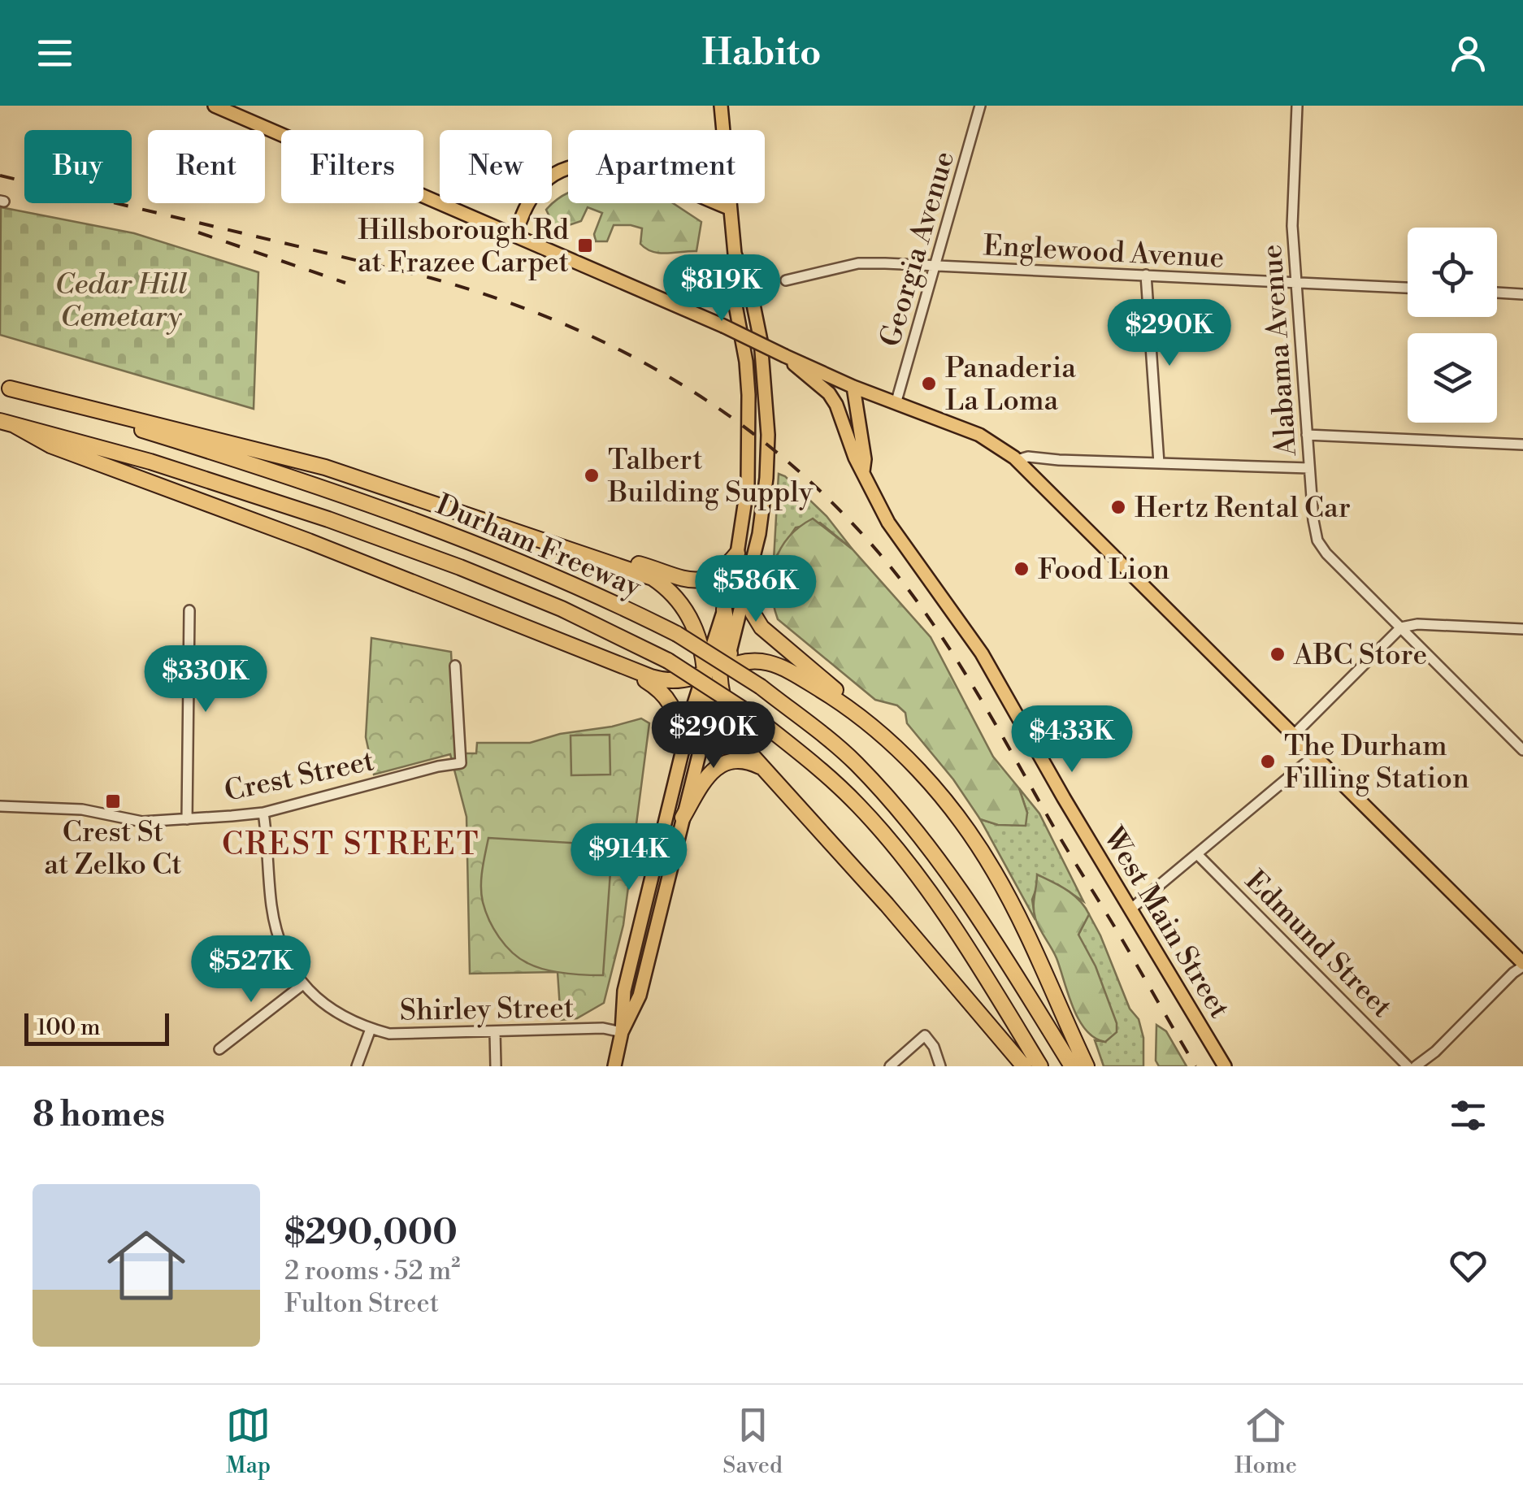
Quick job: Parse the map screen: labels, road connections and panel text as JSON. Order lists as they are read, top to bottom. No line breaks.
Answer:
{"streets":{"highway":["Durham Freeway"],"main road":["West Main Street"],"street":["Georgia Avenue","Englewood Avenue","Alabama Avenue","Crest Street","Edmund Street","Shirley Street"]},"crossings":[["Georgia Avenue","Englewood Avenue"],["Englewood Avenue","Alabama Avenue"],["Crest Street","Shirley Street"]],"districts":["CREST STREET"],"parks":["Cedar Hill Cemetary"],"places":{"transit":["Hillsborough Rd at Frazee Carpet","Crest St at Zelko Ct"],"other":["Panaderia La Loma","Talbert Building Supply","Hertz Rental Car","Food Lion","ABC Store","The Durham Filling Station"]},"scale_bar":"100 m","page":{"header":"Habito","chip":["Buy","Rent","Filters","New","Apartment"],"price":["$819K","$290K","$586K","$330K","$290K","$433K","$914K","$527K"],"scale":"100 m","heading":"8 homes","list":[{"name":"$290,000","note":"2 rooms · 52 m² · Fulton Street"}],"tabs":["Map","Saved","Home"]}}
